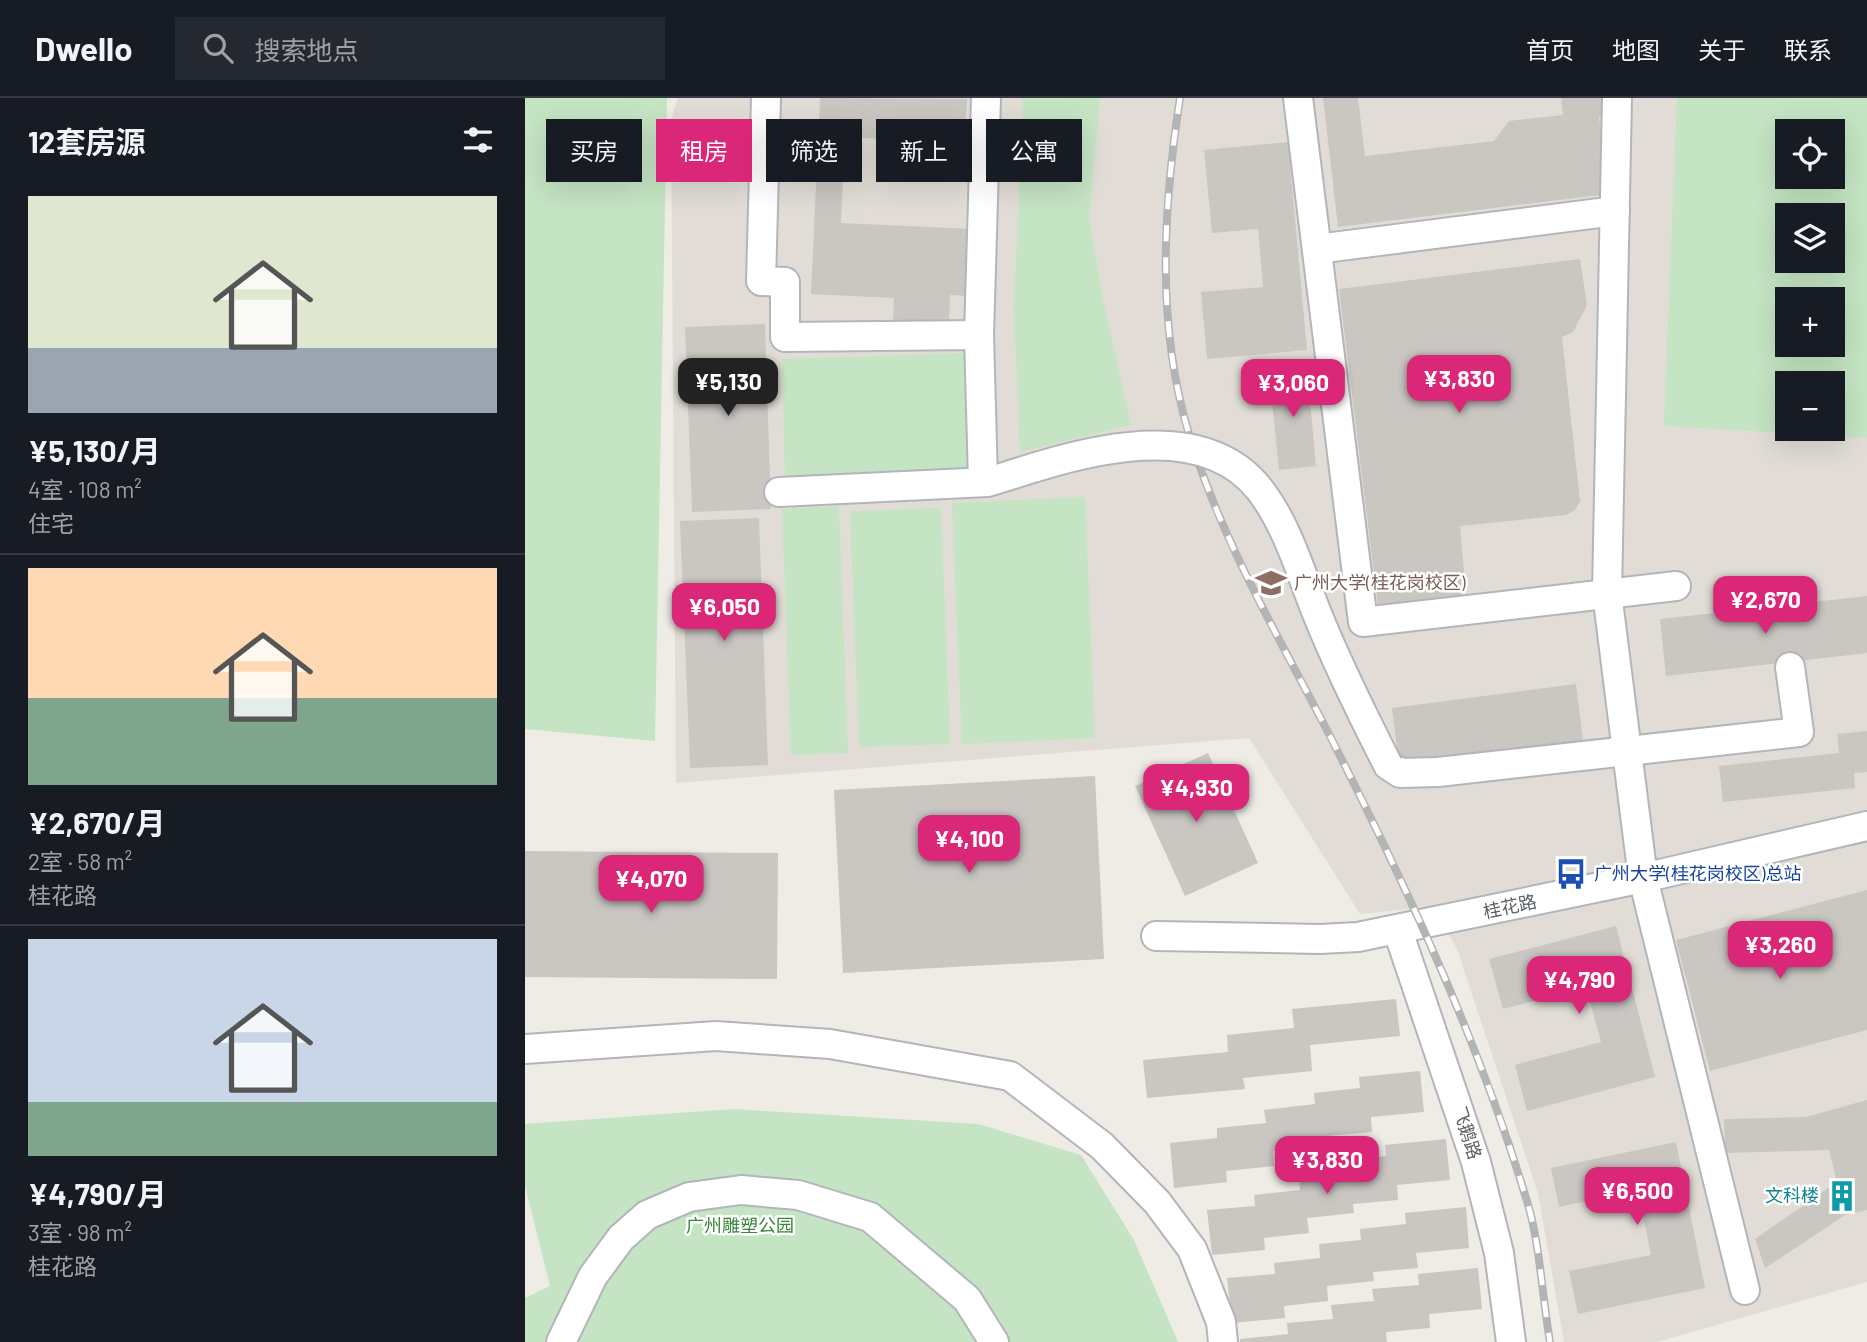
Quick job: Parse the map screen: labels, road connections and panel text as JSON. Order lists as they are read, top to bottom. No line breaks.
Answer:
{"streets":{"street":["桂花路","飞鹅路"]},"crossings":[["桂花路","飞鹅路"]],"parks":["广州雕塑公园"],"places":{"school or university":["广州大学(桂花岗校区)"],"bus stop":["广州大学(桂花岗校区)总站"],"building":["文科楼"]},"page":{"header":"Dwello","search":"搜索地点","nav":["首页","地图","关于","联系"],"heading":"12套房源","map_buttons":["+","−"],"chip":["买房","租房","筛选","新上","公寓"],"list":[{"name":"¥5,130/月","note":"4室 · 108 m² · 住宅"},{"name":"¥2,670/月","note":"2室 · 58 m² · 桂花路"},{"name":"¥4,790/月","note":"3室 · 98 m² · 桂花路"}],"price":["¥3,830","¥5,130","¥3,060","¥2,670","¥6,050","¥4,930","¥4,100","¥4,070","¥3,260","¥4,790","¥3,830","¥6,500"]}}
